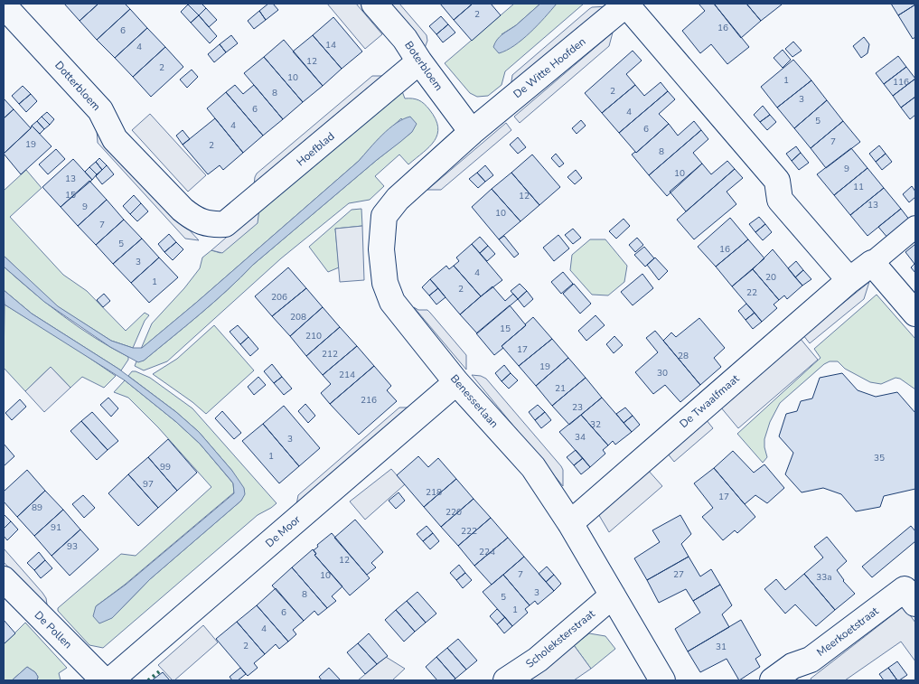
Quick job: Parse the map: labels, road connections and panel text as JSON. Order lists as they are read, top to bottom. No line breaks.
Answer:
{"streets":{"street":["Boterbloem","De Witte Hoofden","Dotterbloem","Hoefblad","Benesserlaan","De Twaalfmaat","De Moor","De Pollen","Meerkoetstraat","Scholeksterstraat"]},"crossings":[["Boterbloem","De Witte Hoofden"],["Boterbloem","Hoefblad"],["Boterbloem","Benesserlaan"],["De Witte Hoofden","Benesserlaan"],["Dotterbloem","Hoefblad"],["Benesserlaan","De Twaalfmaat"],["Benesserlaan","De Moor"],["Benesserlaan","Scholeksterstraat"]],"house_numbers":["2","16","6","14","4","12","2","10","1","116","2","8","3","6","4","5","4","6","7","19","2","8","9","10","13","11","15","12","13","9","10","7","5","16","3","4","20","1","2","22","206","208","15","210","17","212","28","19","30","214","21","216","23","32","34","3","1","35","99","97","218","17","89","220","91","222","93","224","12","7","27","10","33a","3","8","5","1","6","4","2","31"]}
